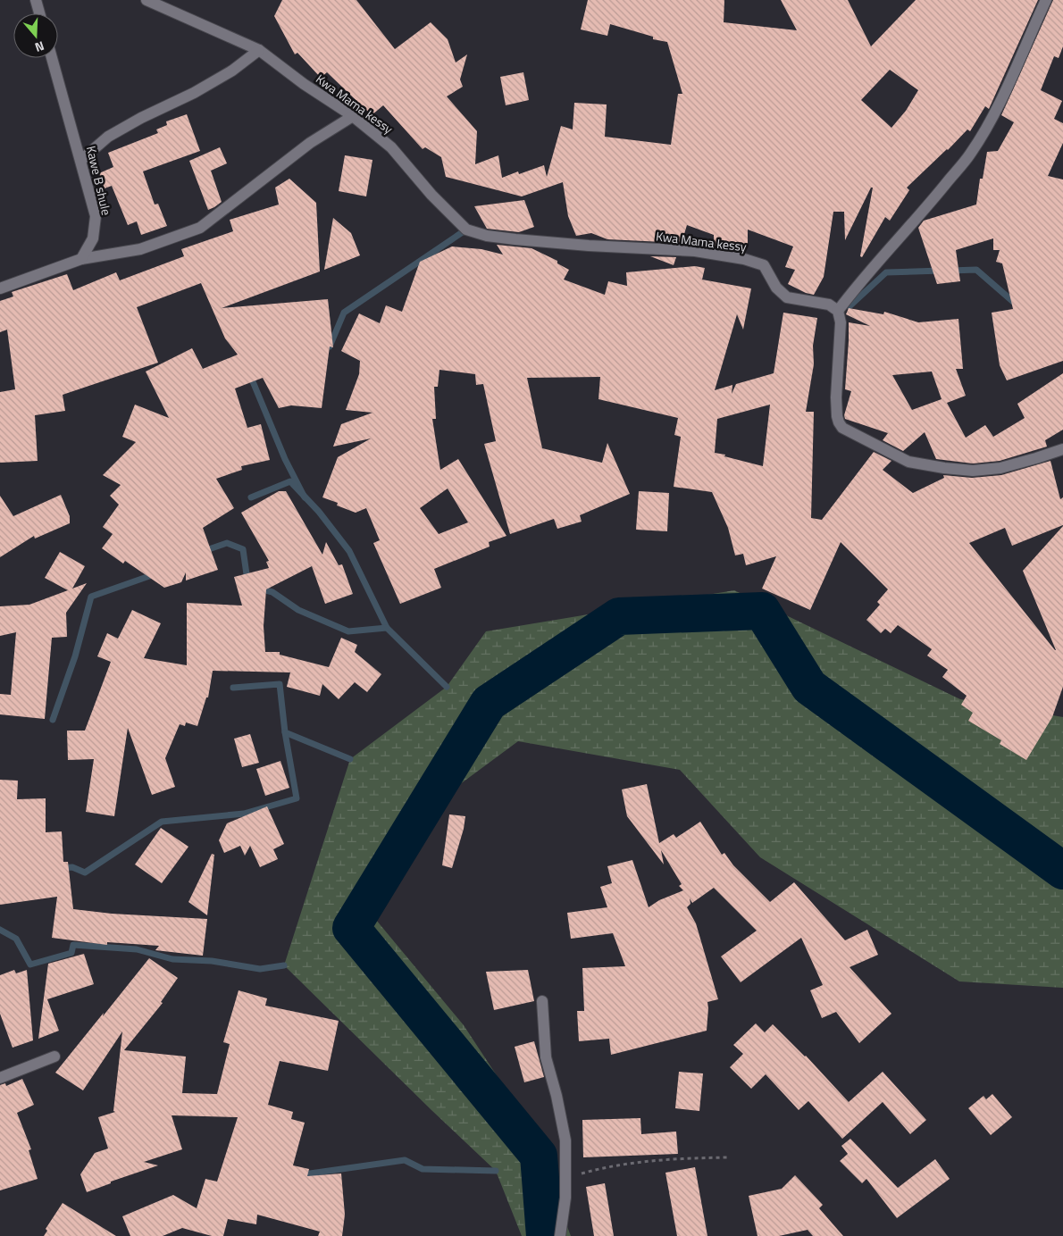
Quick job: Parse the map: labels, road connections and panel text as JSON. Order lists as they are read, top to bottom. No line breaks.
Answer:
{"streets":{"street":["Kwa Mama kessy","Kawe B shule"]},"north":"bottom"}
